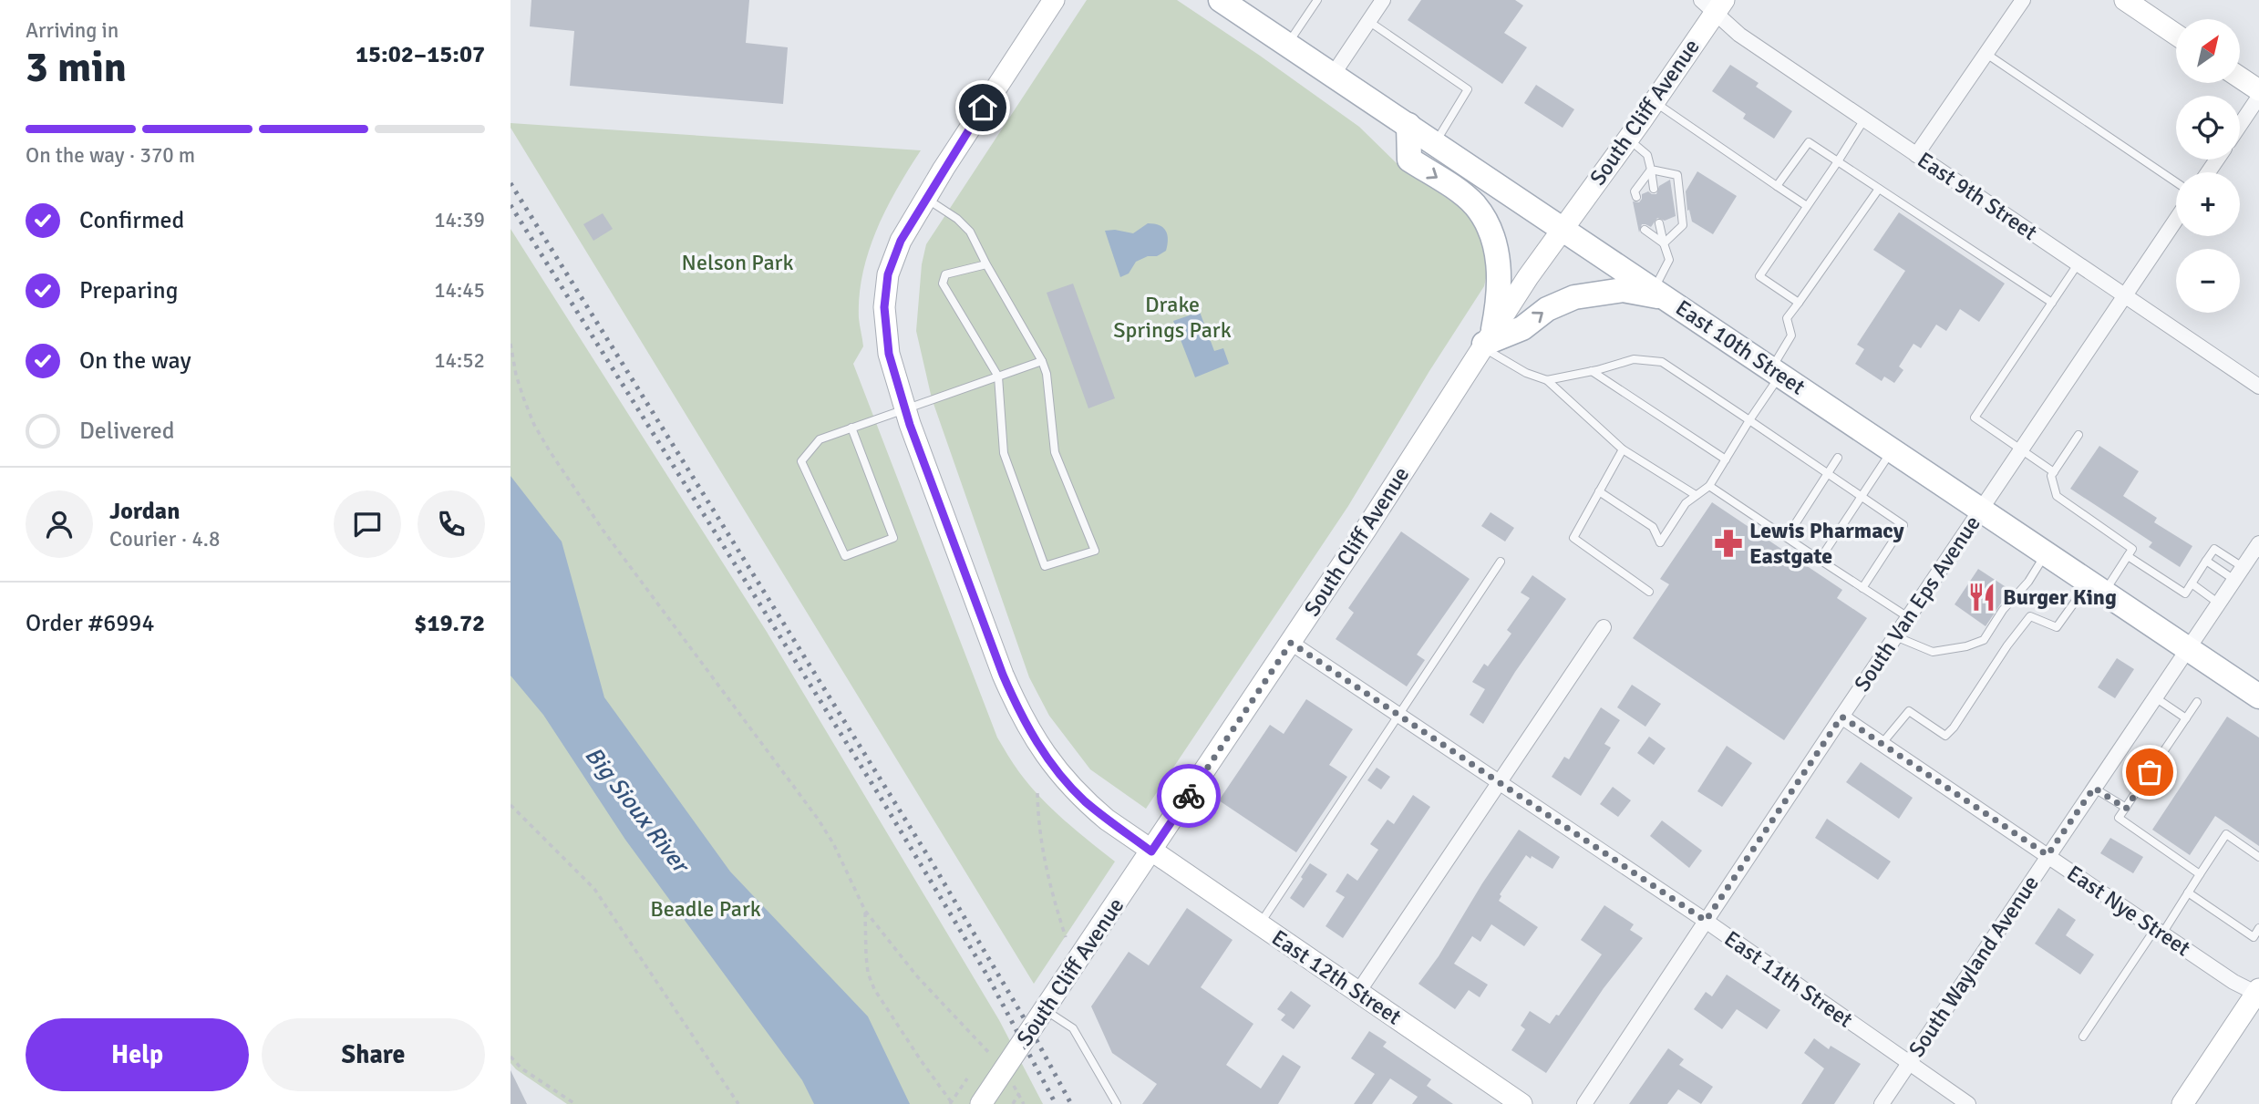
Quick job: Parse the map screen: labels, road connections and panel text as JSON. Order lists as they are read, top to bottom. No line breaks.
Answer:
{"streets":{"main road":["East 10th Street"],"street":["South Cliff Avenue","East 9th Street","South Van Eps Avenue","East Nye Street","South Wayland Avenue","East 12th Street","East 11th Street"]},"crossings":[["South Cliff Avenue","East 9th Street"],["South Cliff Avenue","East 10th Street"],["South Cliff Avenue","East 12th Street"],["South Cliff Avenue","East 11th Street"],["East 9th Street","South Van Eps Avenue"],["East 10th Street","South Van Eps Avenue"],["East 10th Street","South Wayland Avenue"],["South Van Eps Avenue","East Nye Street"],["South Van Eps Avenue","East 11th Street"],["East Nye Street","South Wayland Avenue"],["South Wayland Avenue","East 11th Street"]],"water":["Big Sioux River"],"parks":["Nelson Park","Drake Springs Park","Beadle Park"],"places":{"pharmacy":["Lewis Pharmacy Eastgate"],"restaurant":["Burger King"]},"north":"top right","page":{"heading":["3 min","Arriving in","15:02–15:07"],"panel":["Jordan","Courier · 4.8","Order #6994","$19.72"],"map_buttons":["+","−"],"bar":"On the way · 370 m","list":[["Confirmed","14:39"],["Preparing","14:45"],["On the way","14:52"],"Delivered"],"buttons":["Help","Share"]}}
